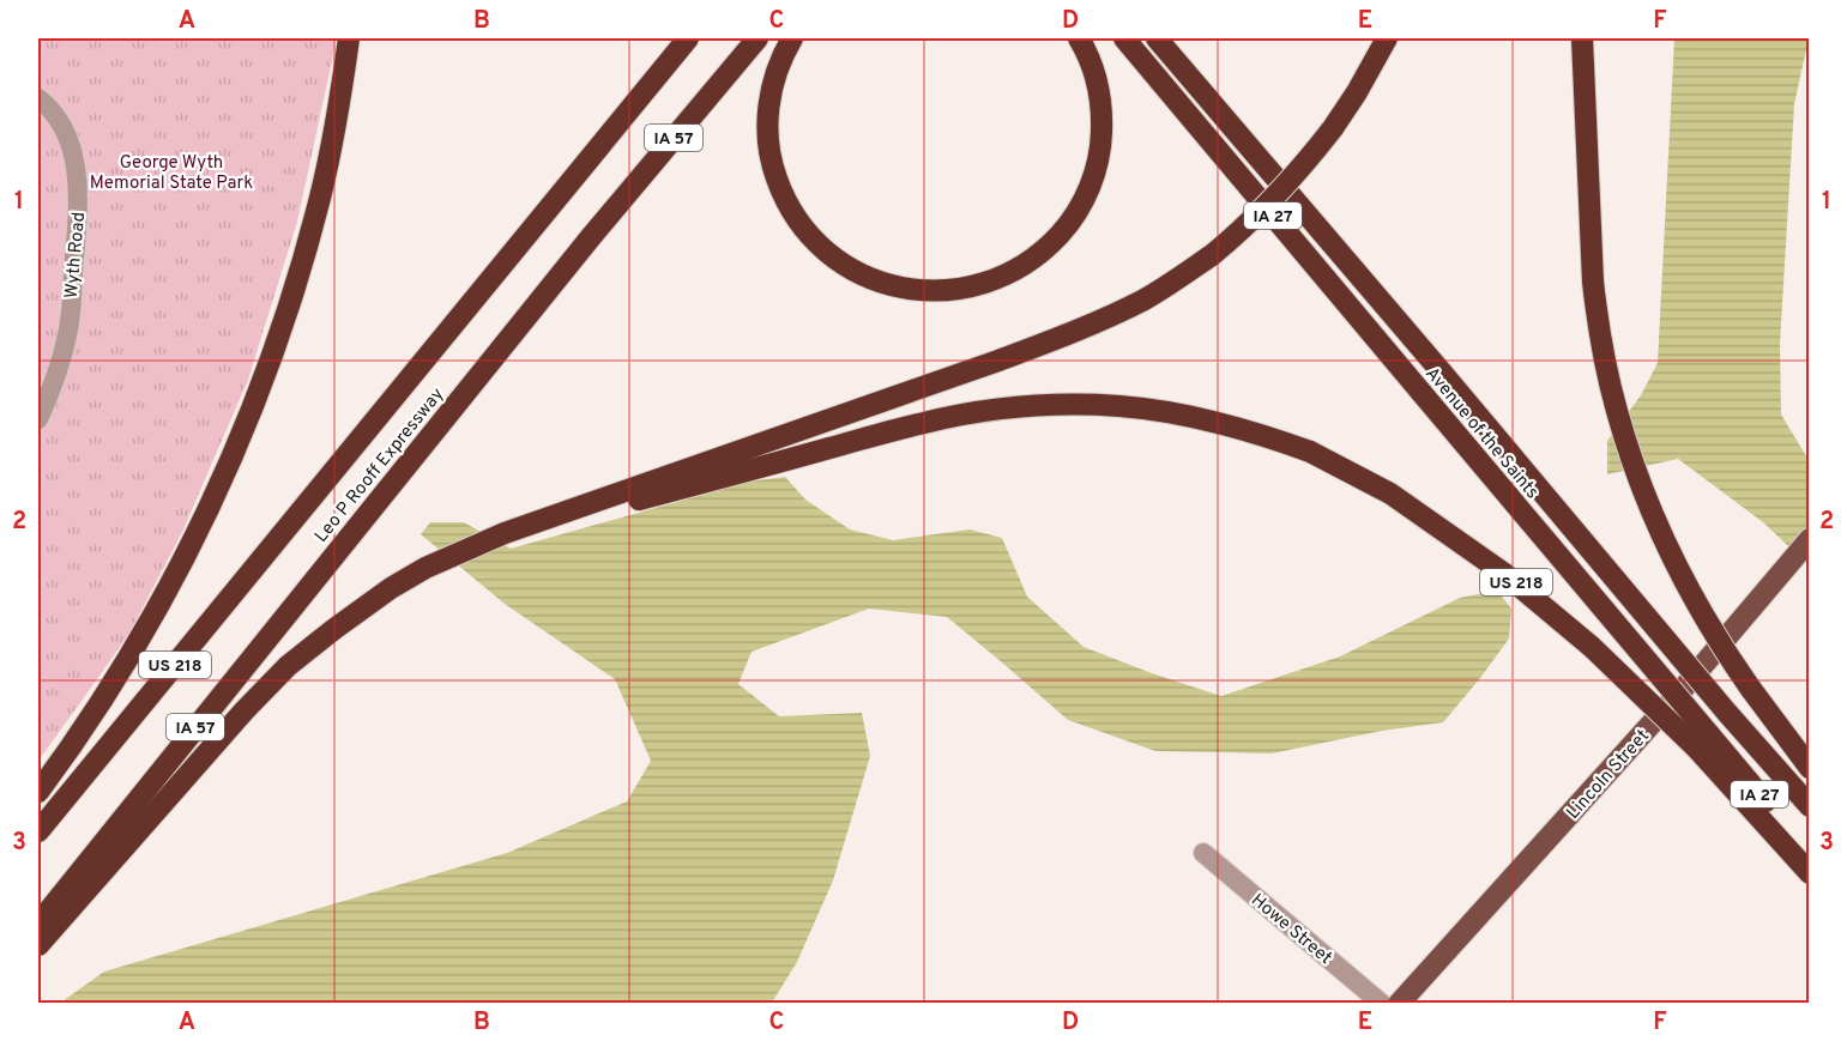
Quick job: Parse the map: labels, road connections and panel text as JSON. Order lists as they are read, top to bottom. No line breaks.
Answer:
{"streets":{"highway":["IA 57","IA 27","Avenue of the Saints","Leo P Rooff Expressway","US 218"],"main road":["Lincoln Street"],"street":["Wyth Road","Howe Street"]},"crossings":[["Avenue of the Saints","US 218"]],"parks":["George Wyth Memorial State Park"],"grid":{"columns":["A","B","C","D","E","F"],"rows":["1","2","3"]}}
